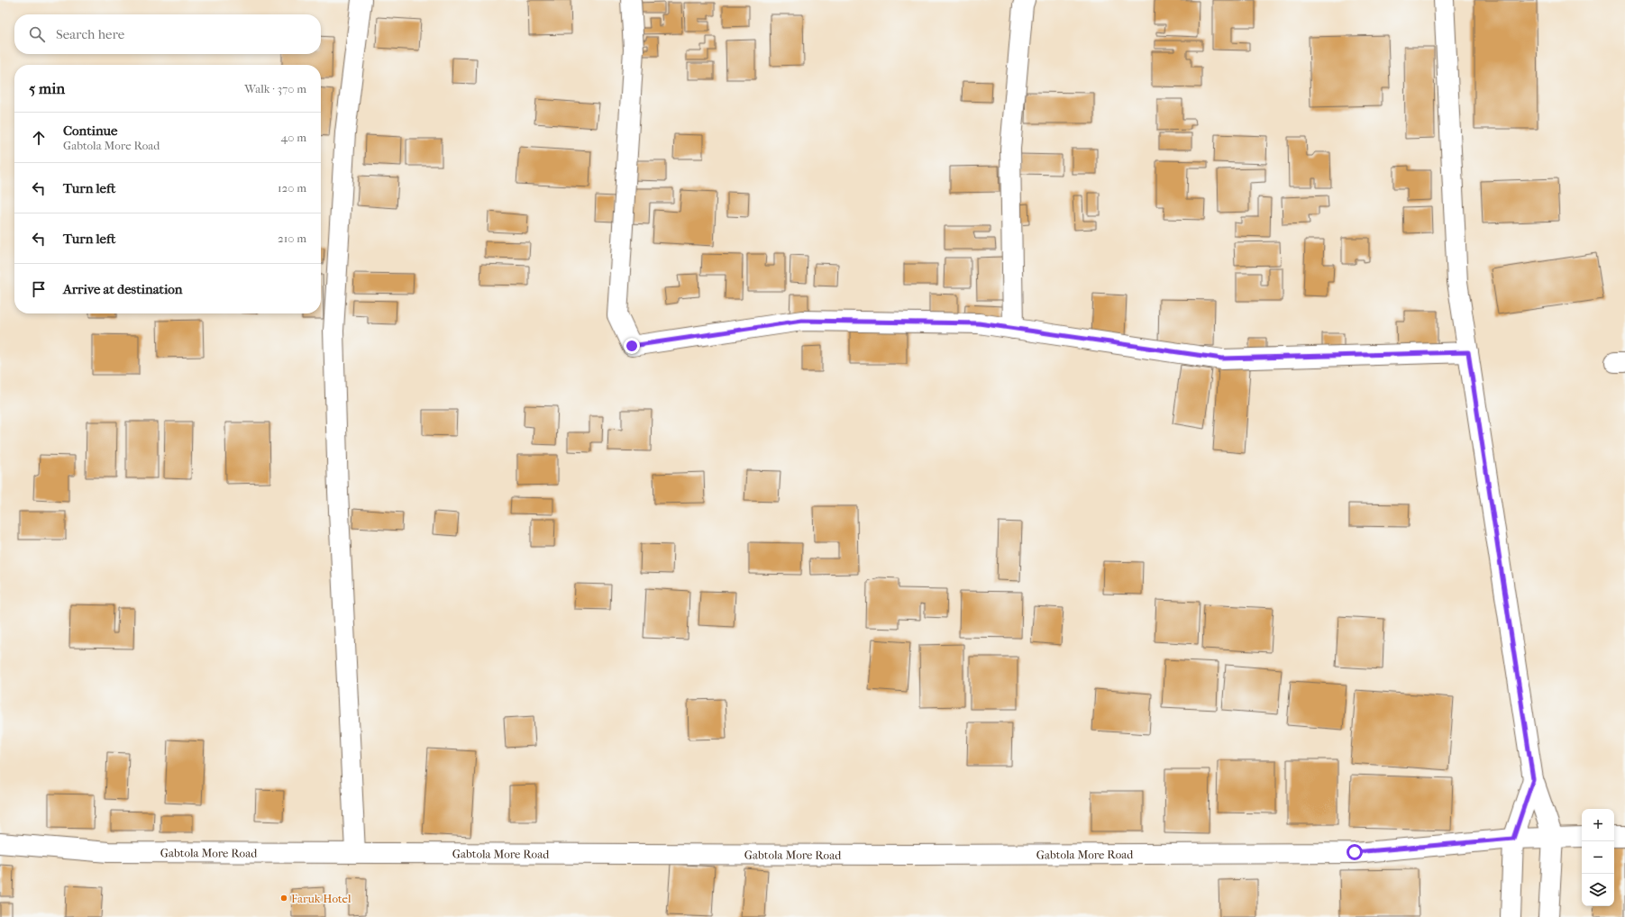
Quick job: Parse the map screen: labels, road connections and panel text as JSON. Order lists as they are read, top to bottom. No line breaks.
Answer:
{"streets":{"street":["Gabtola More Road"]},"places":["Faruk Hotel"],"page":{"search":"Search here","heading":["5 min","Walk · 370 m"],"list":[["Continue","Gabtola More Road","40 m"],["Turn left","120 m"],["Turn left","210 m"],"Arrive at destination"],"map_buttons":["+","−"]}}
